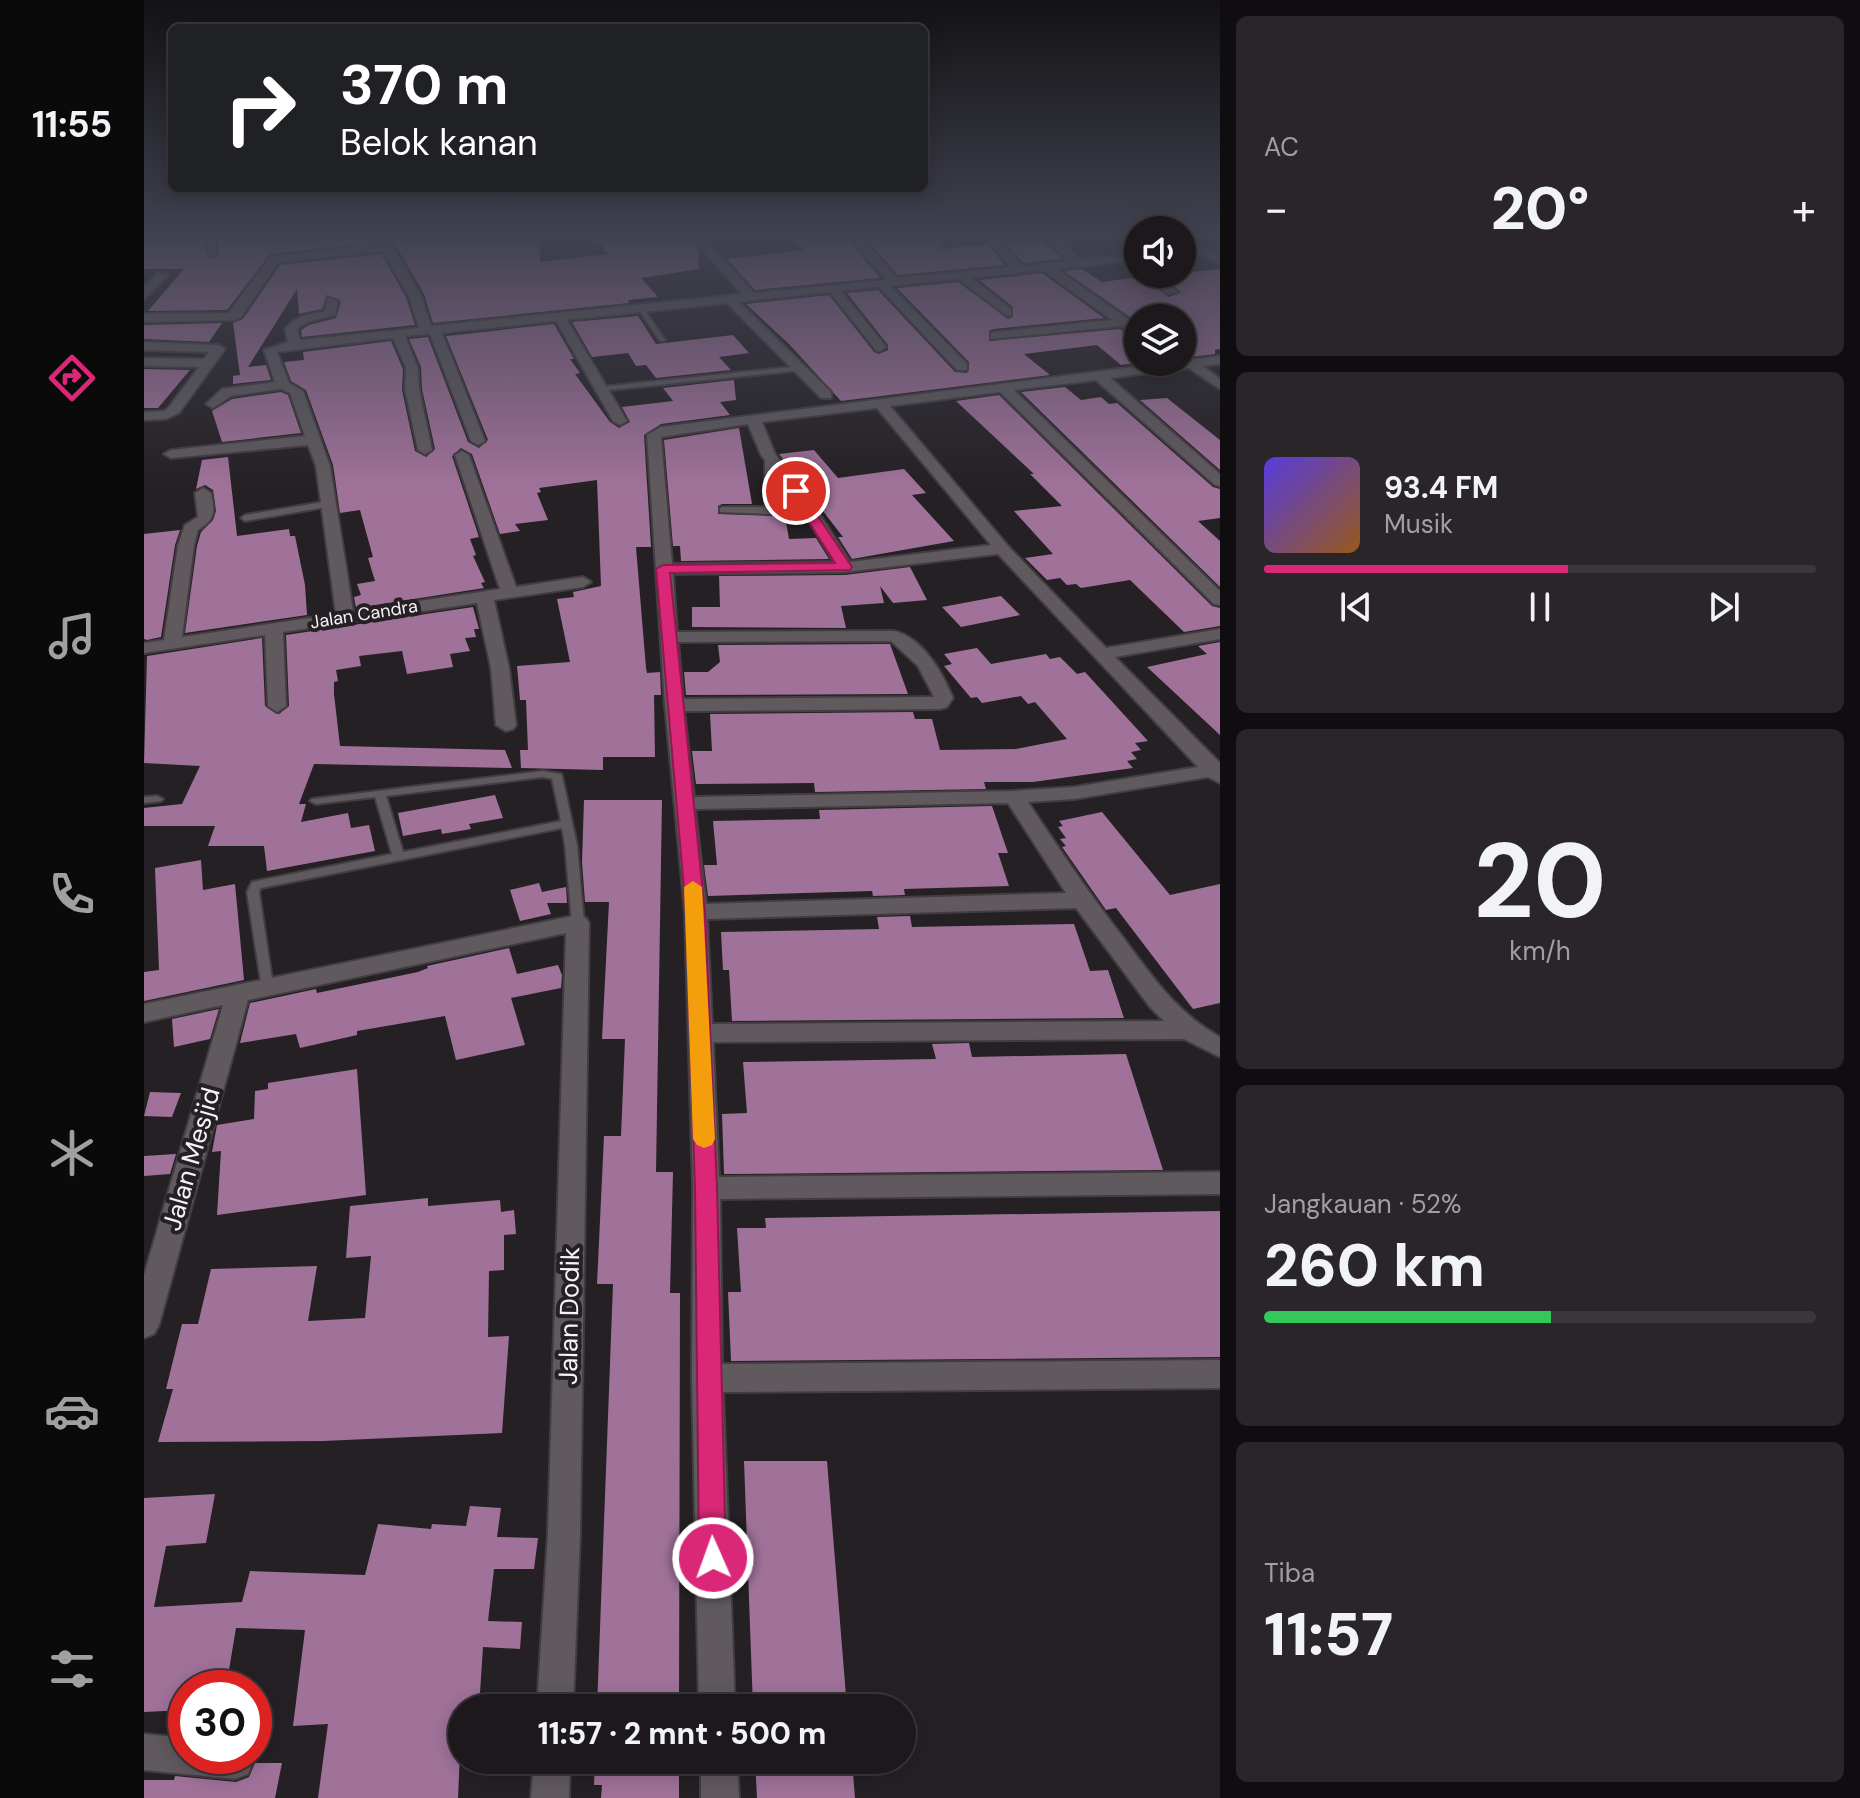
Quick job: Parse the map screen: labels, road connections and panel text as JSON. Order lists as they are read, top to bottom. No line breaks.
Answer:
{"streets":{"street":["Jalan Candra","Jalan Mesjid","Jalan Dodik"]},"page":{"tabs":"11:55","tile":["AC",["20","km/h"],["Jangkauan · 52%","260 km"],["Tiba","11:57"]],"turn":["370 m","Belok kanan"],"heat":["−","20°","+"],"song":["93.4 FM","Musik"],"limit":"30","trip":"11:57 · 2 mnt · 500 m"}}
